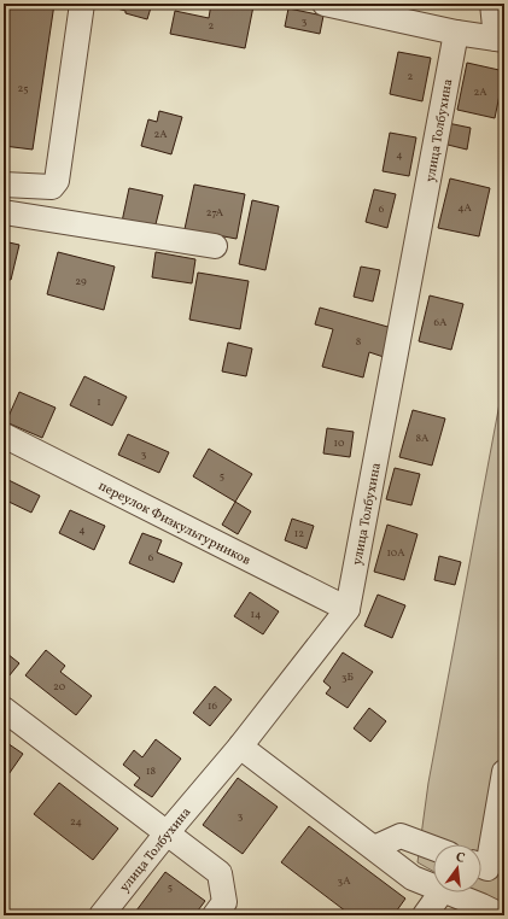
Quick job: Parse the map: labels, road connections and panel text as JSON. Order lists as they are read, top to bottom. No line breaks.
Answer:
{"streets":{"street":["улица Толбухина","переулок Физкультурников"]},"crossings":[["улица Толбухина","переулок Физкультурников"]],"house_numbers":["3","2","2","25","2А","2А","4","4А","6","27А","29","6А","8","1","8А","10","3","5","4","12","10А","6","14","3Б","20","16","18","3","24","3А","5"],"north":"top"}
